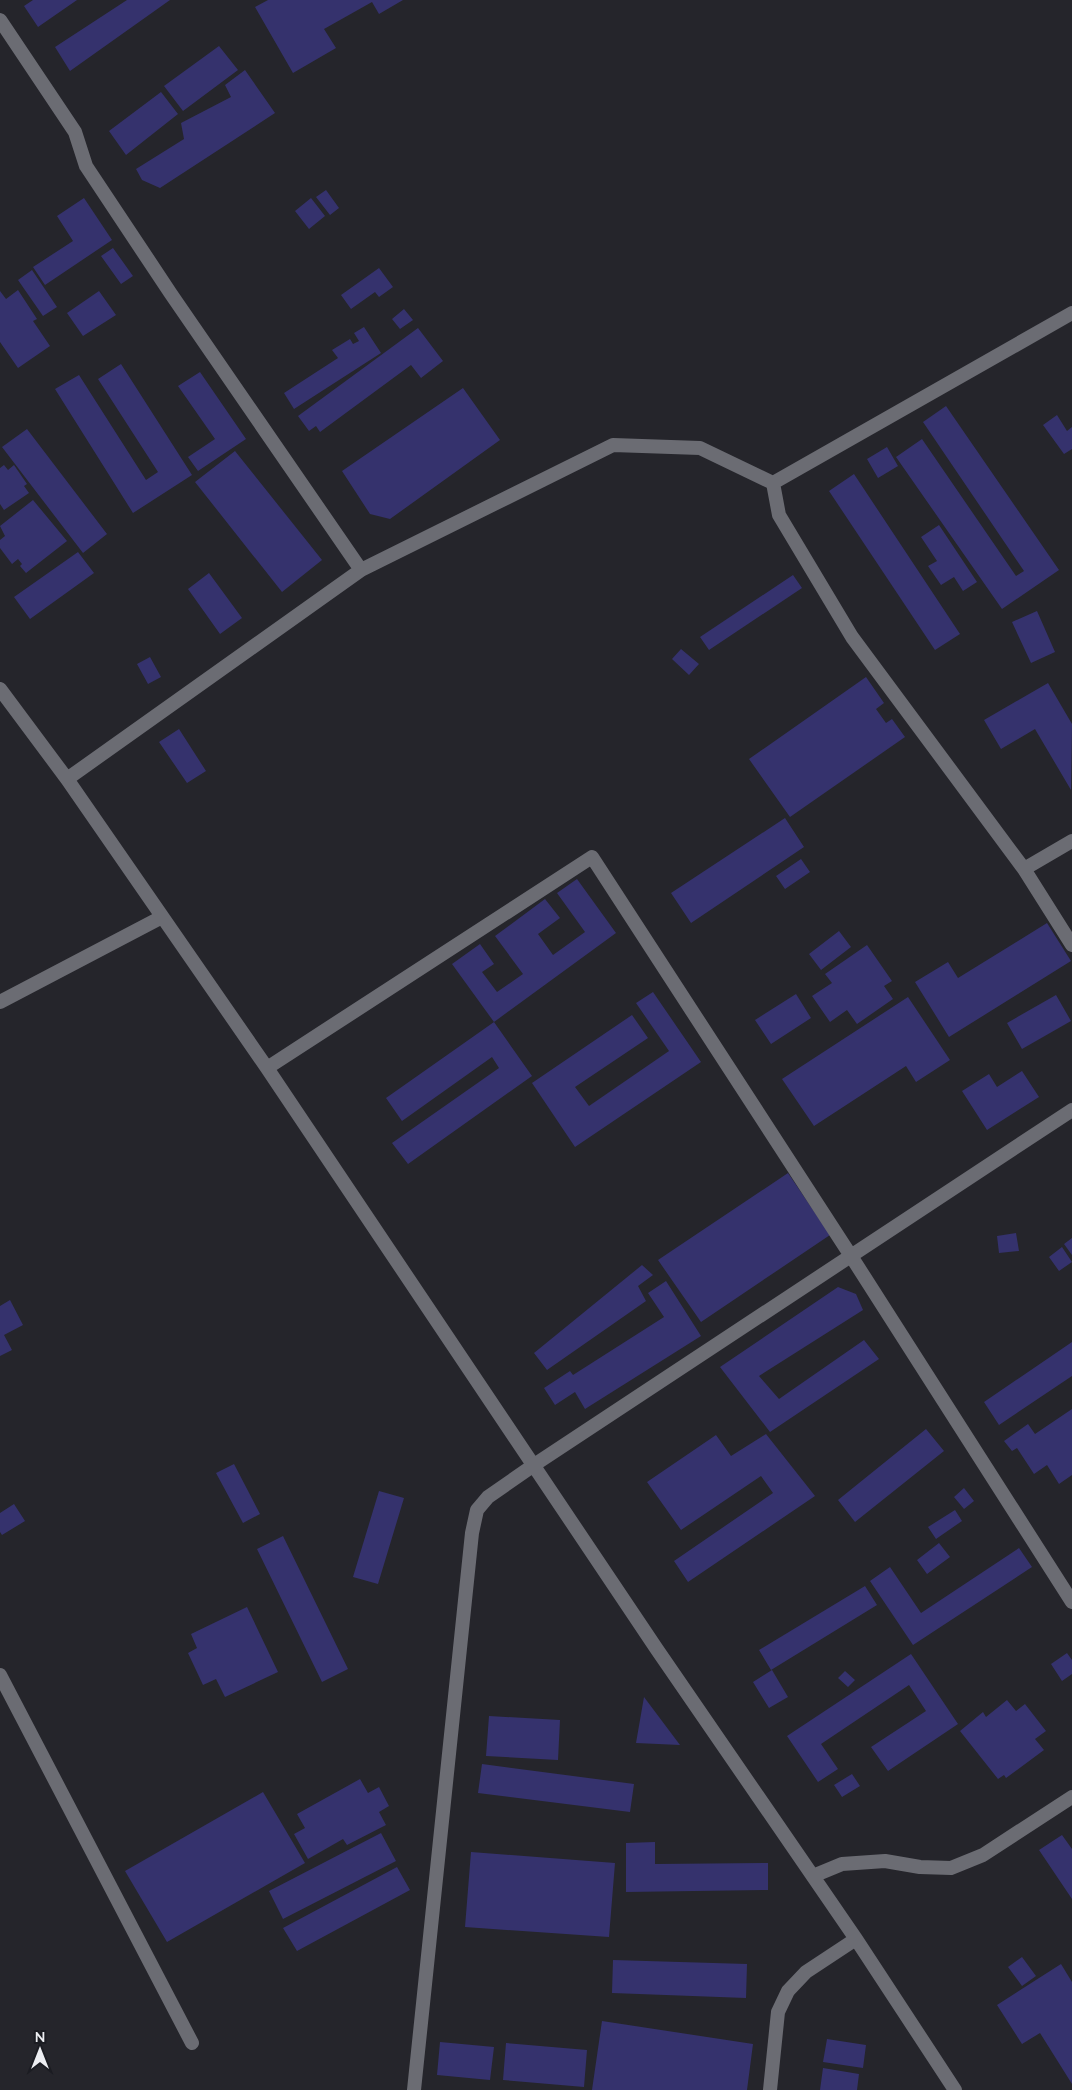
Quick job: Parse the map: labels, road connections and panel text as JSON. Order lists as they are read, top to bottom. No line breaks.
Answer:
{"north":"top"}
